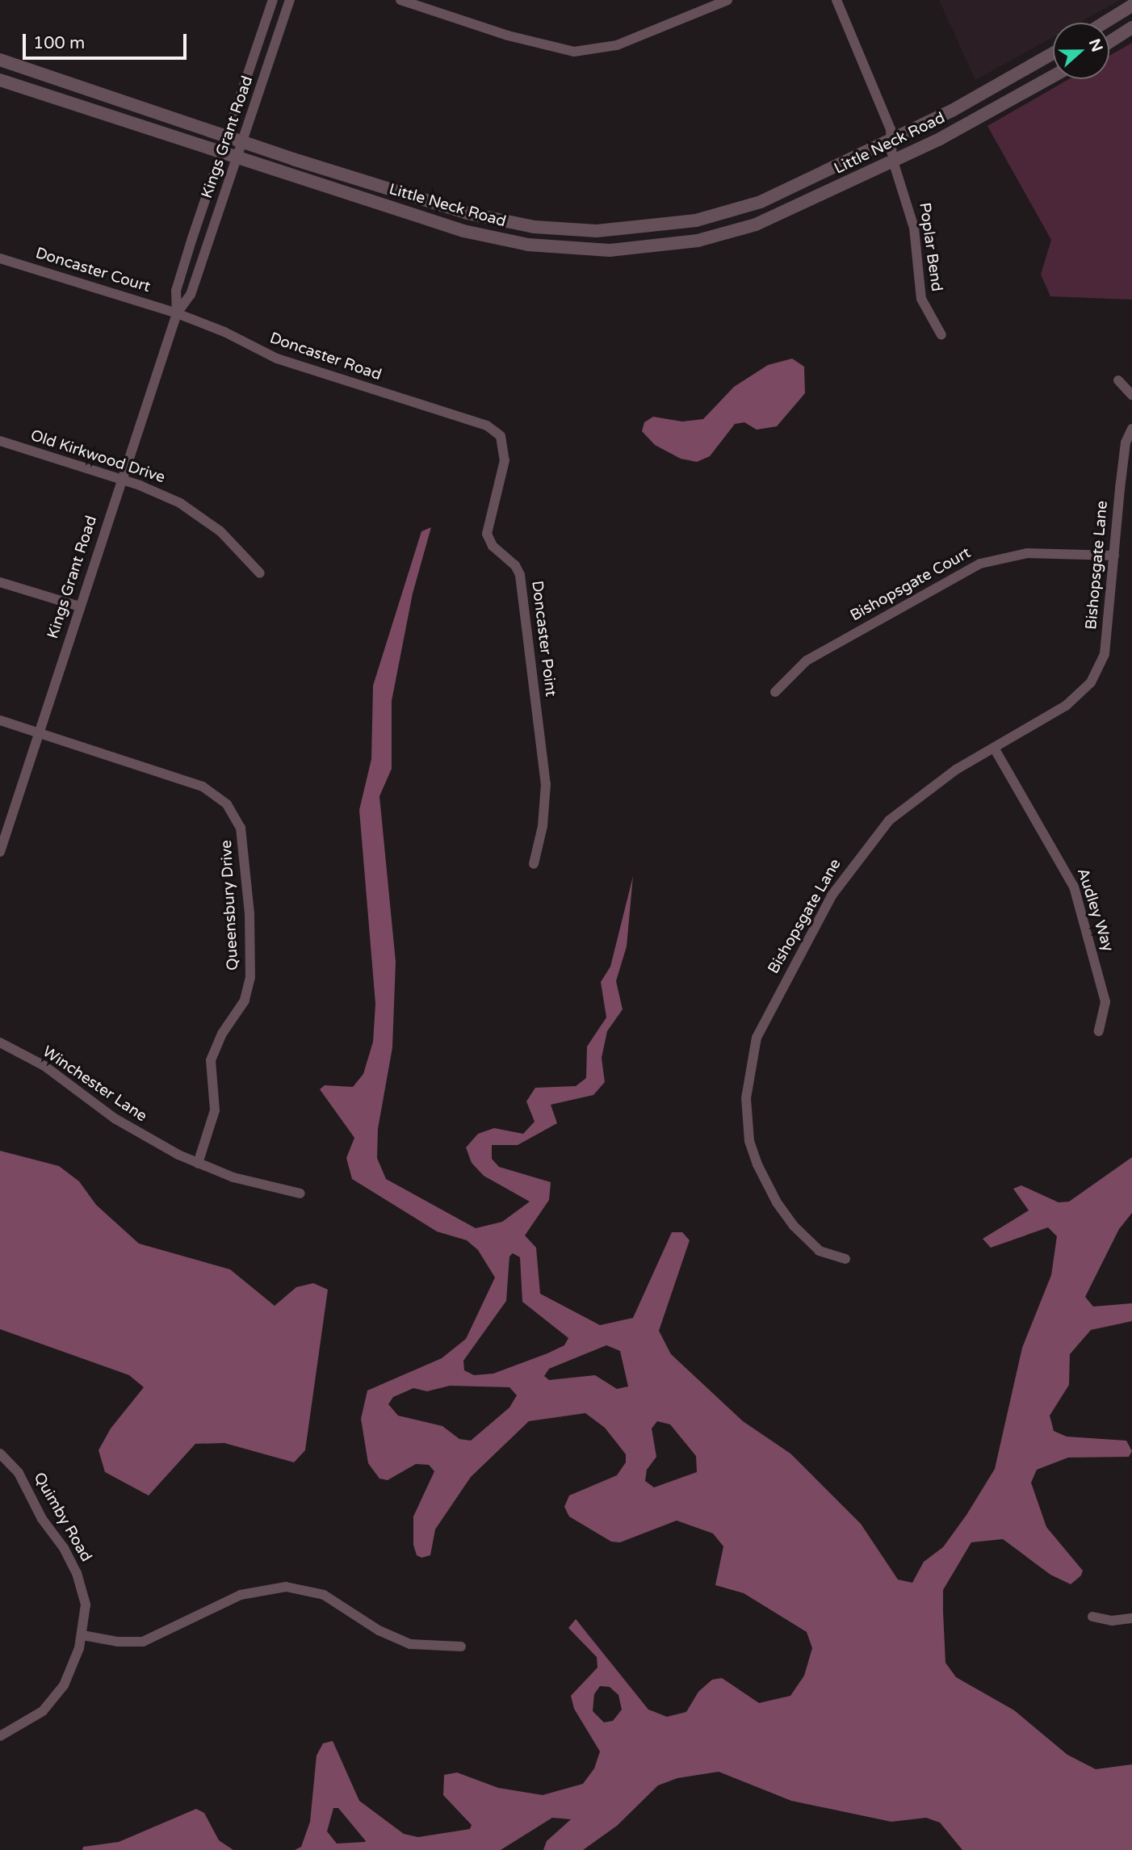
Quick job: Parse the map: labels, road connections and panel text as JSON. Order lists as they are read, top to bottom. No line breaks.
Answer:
{"streets":{"street":["Kings Grant Road","Little Neck Road","Poplar Bend","Doncaster Court","Doncaster Road","Old Kirkwood Drive","Bishopsgate Lane","Bishopsgate Court","Doncaster Point","Queensbury Drive","Audley Way","Winchester Lane","Quimby Road"]},"crossings":[["Kings Grant Road","Little Neck Road"],["Kings Grant Road","Doncaster Court"],["Kings Grant Road","Doncaster Road"],["Kings Grant Road","Old Kirkwood Drive"],["Kings Grant Road","Queensbury Drive"],["Little Neck Road","Poplar Bend"],["Doncaster Court","Doncaster Road"],["Doncaster Road","Doncaster Point"],["Bishopsgate Lane","Bishopsgate Court"],["Bishopsgate Lane","Audley Way"],["Queensbury Drive","Winchester Lane"]],"scale_bar":"100 m","north":"right"}
